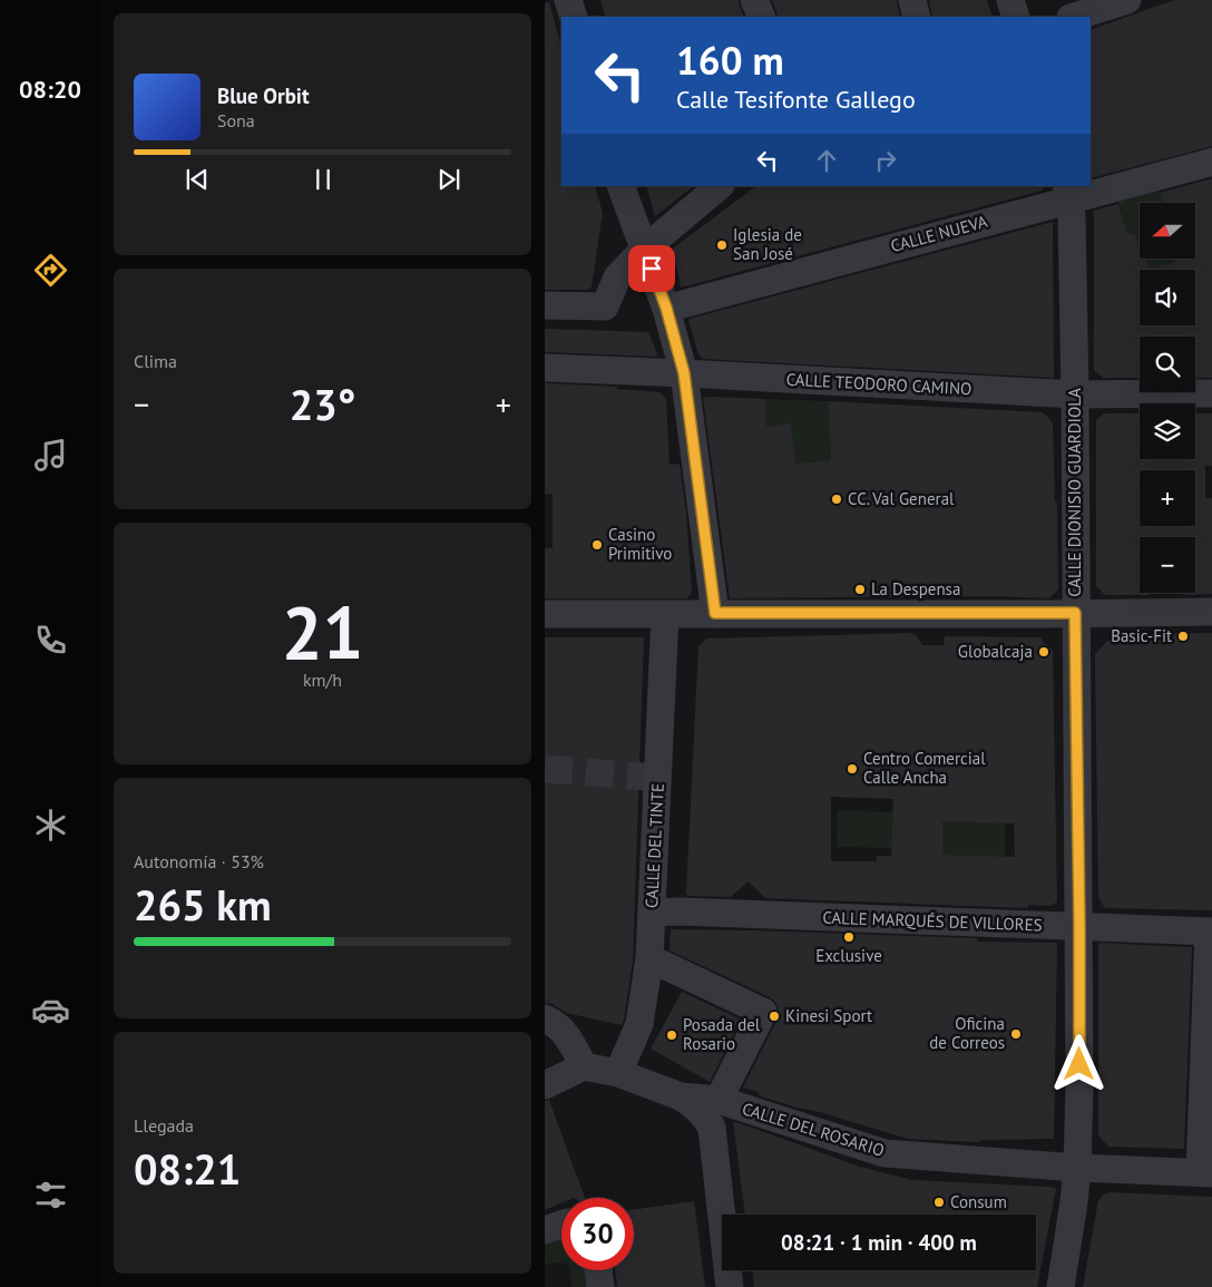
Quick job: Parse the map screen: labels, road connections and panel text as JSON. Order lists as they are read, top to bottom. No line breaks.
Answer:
{"streets":{"street":["CALLE NUEVA","CALLE TEODORO CAMINO","CALLE DIONISIO GUARDIOLA","CALLE DEL TINTE","CALLE MARQUÉS DE VILLORES","CALLE DEL ROSARIO"]},"crossings":[["CALLE NUEVA","CALLE DIONISIO GUARDIOLA"],["CALLE TEODORO CAMINO","CALLE DIONISIO GUARDIOLA"],["CALLE DIONISIO GUARDIOLA","CALLE MARQUÉS DE VILLORES"],["CALLE DIONISIO GUARDIOLA","CALLE DEL ROSARIO"],["CALLE DEL TINTE","CALLE MARQUÉS DE VILLORES"],["CALLE DEL TINTE","CALLE DEL ROSARIO"]],"places":["Iglesia de San José","CC. Val General","Casino Primitivo","La Despensa","Basic-Fit","Globalcaja","Centro Comercial Calle Ancha","Exclusive","Kinesi Sport","Oficina de Correos","Posada del Rosario","Consum"],"north":"left","page":{"tabs":"08:20","turn":["160 m","Calle Tesifonte Gallego"],"song":["Blue Orbit","Sona"],"map_buttons":["+","−"],"tile":["Clima",["21","km/h"],["Autonomía · 53%","265 km"],["Llegada","08:21"]],"heat":["−","23°","+"],"limit":"30","trip":"08:21 · 1 min · 400 m"}}
